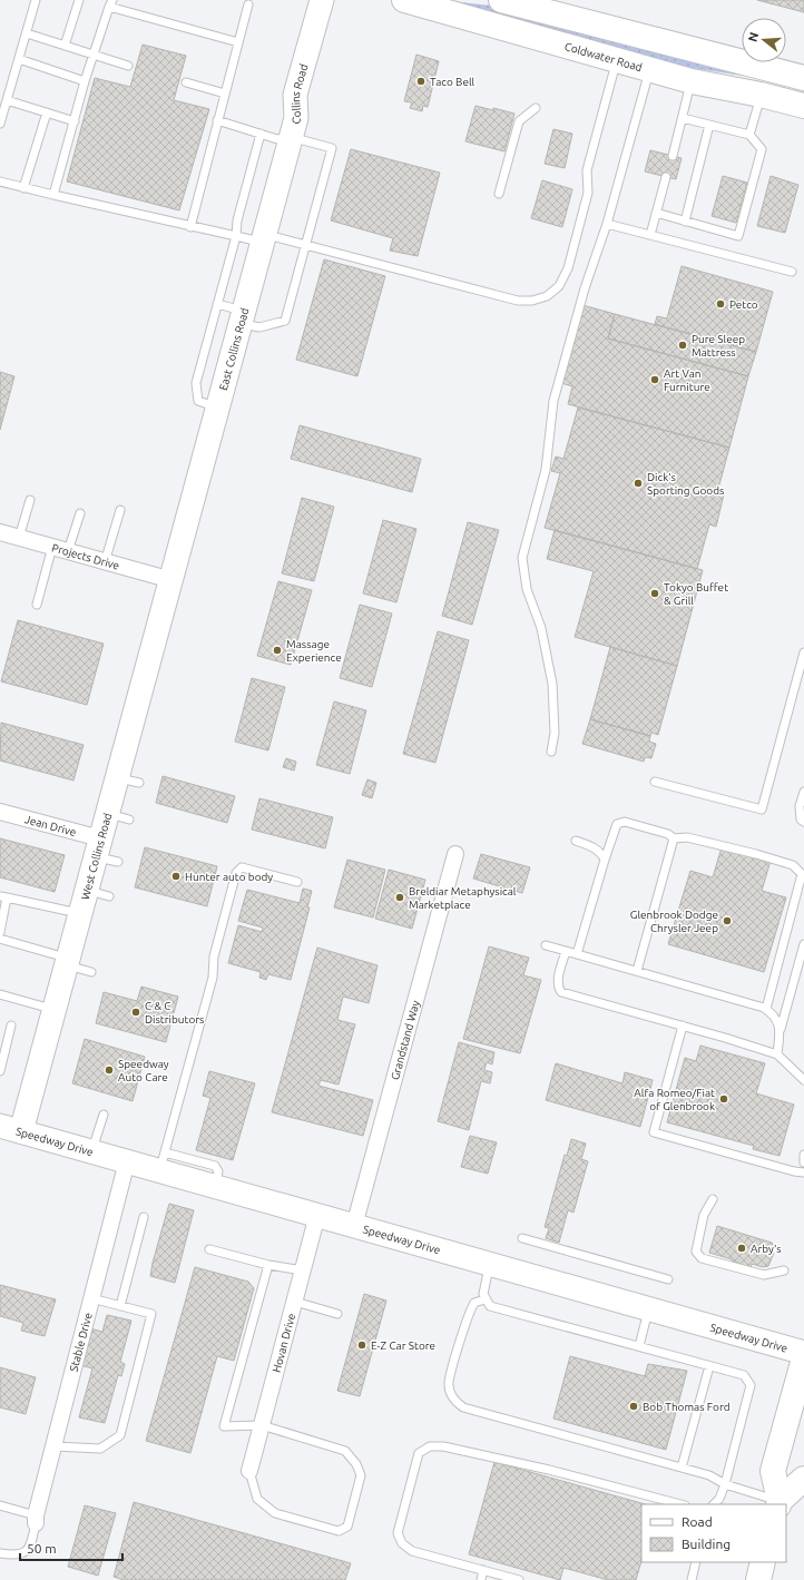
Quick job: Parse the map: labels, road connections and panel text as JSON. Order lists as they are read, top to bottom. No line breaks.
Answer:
{"streets":{"main road":["Coldwater Road"],"street":["Collins Road","East Collins Road","Projects Drive","Jean Drive","West Collins Road","Grandstand Way","Speedway Drive","Stable Drive","Hovan Drive"]},"crossings":[["Collins Road","East Collins Road"],["East Collins Road","Projects Drive"],["East Collins Road","West Collins Road"],["Projects Drive","West Collins Road"],["Jean Drive","West Collins Road"],["West Collins Road","Speedway Drive"],["Grandstand Way","Speedway Drive"],["Speedway Drive","Stable Drive"],["Speedway Drive","Hovan Drive"]],"places":["Taco Bell","Petco","Pure Sleep Mattress","Art Van Furniture","Dick's Sporting Goods","Tokyo Buffet & Grill","Massage Experience","Hunter auto body","Breldiar Metaphysical Marketplace","Glenbrook Dodge Chrysler Jeep","C & C Distributors","Speedway Auto Care","Alfa Romeo/Fiat of Glenbrook","Arby's","E-Z Car Store","Bob Thomas Ford"],"legend":["Road","Building"],"scale_bar":"50 m","north":"left"}
